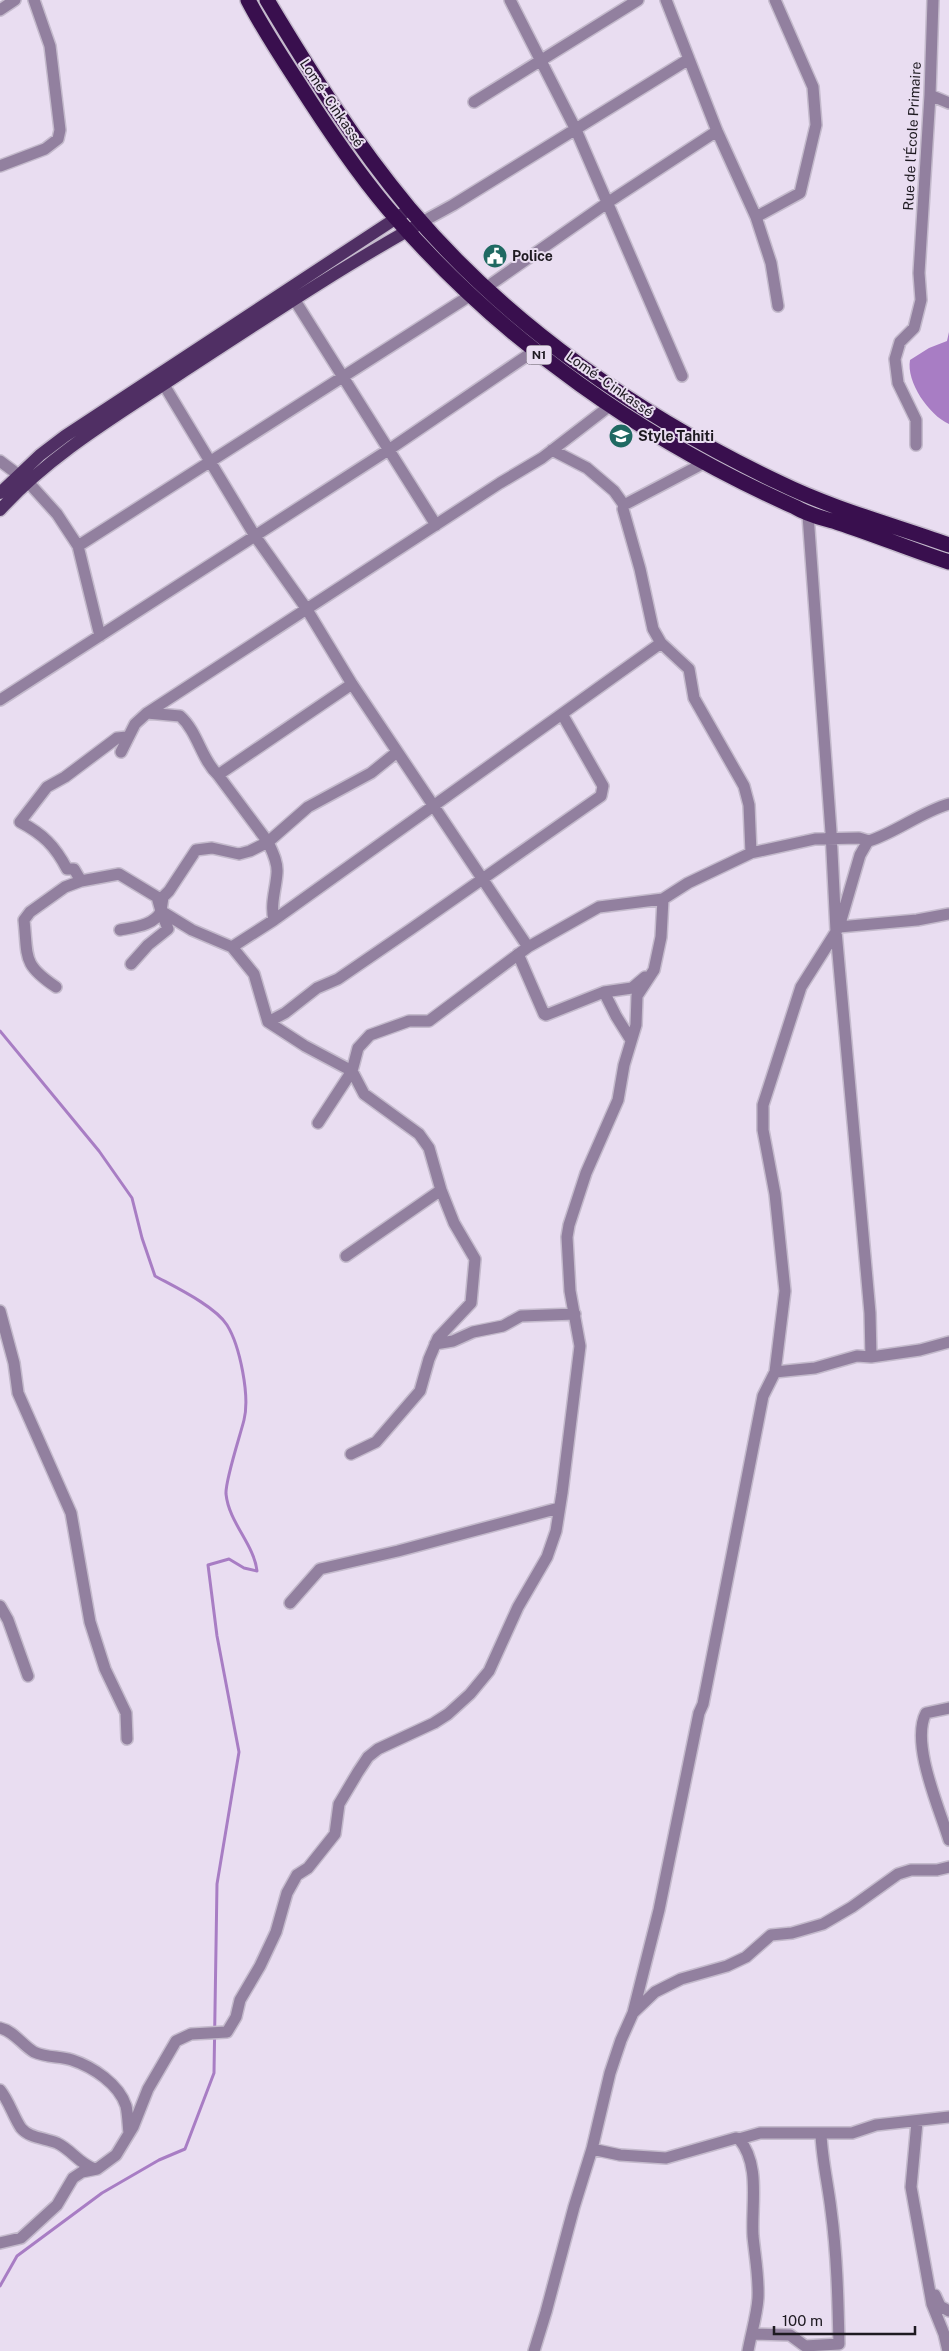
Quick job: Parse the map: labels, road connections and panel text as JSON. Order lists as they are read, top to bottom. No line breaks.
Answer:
{"streets":{"highway":["Lomé - Cinkassé","N1"],"street":["Rue de l'École Primaire"]},"places":{"public building":["Police"],"school or university":["Style Tahiti"]},"scale_bar":"100 m"}
